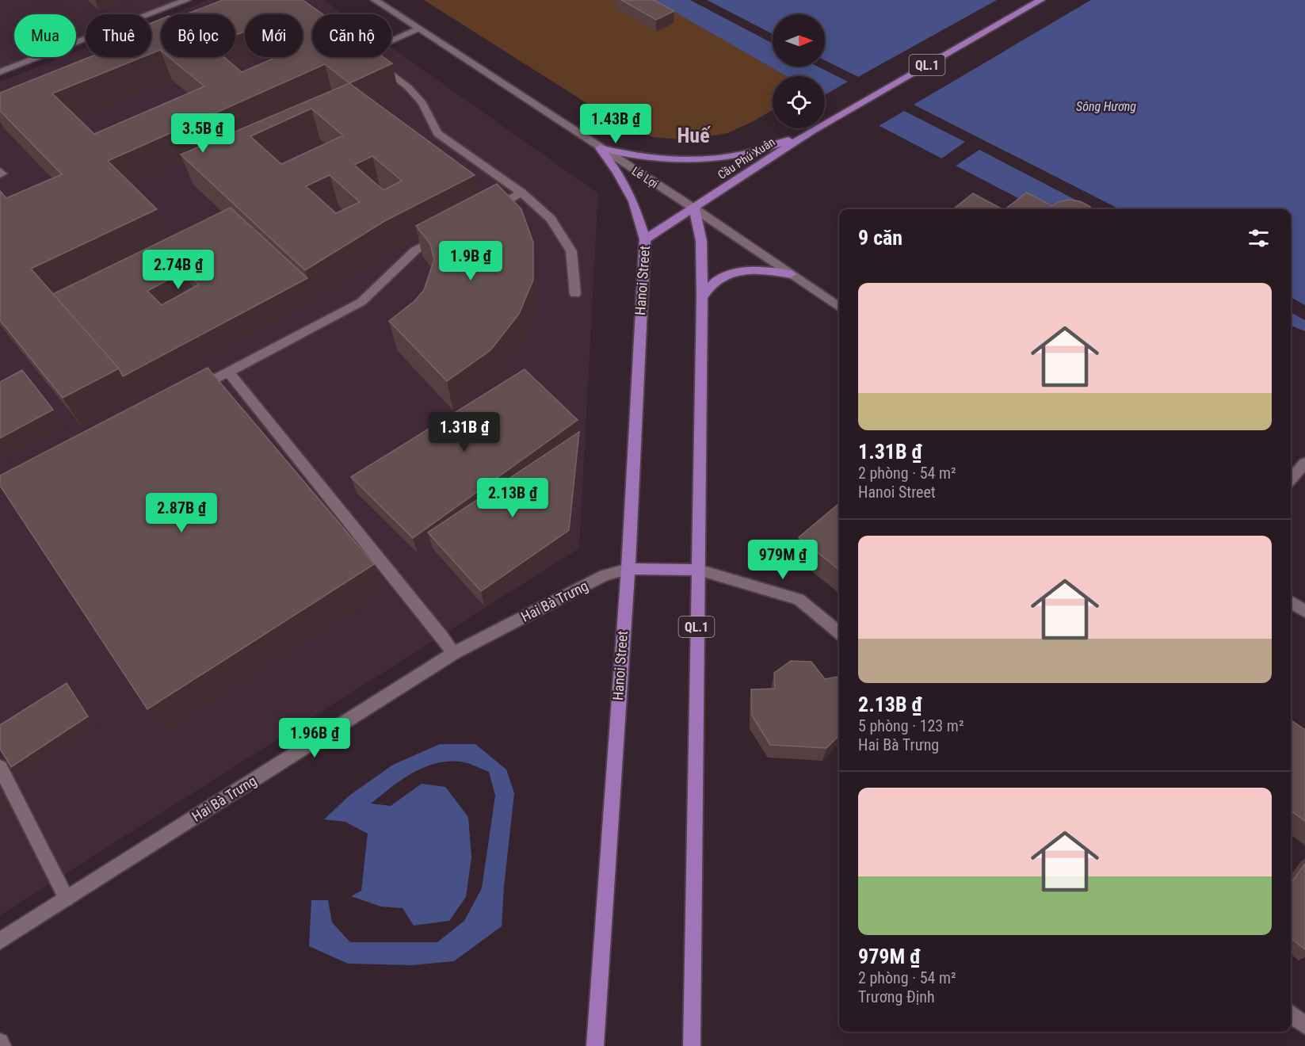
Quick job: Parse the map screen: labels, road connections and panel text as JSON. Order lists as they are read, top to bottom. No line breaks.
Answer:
{"streets":{"main road":["QL.1","Cầu Phú Xuân","Lê Lợi","Hanoi Street","Hai Bà Trưng"]},"crossings":[["QL.1","Cầu Phú Xuân"],["QL.1","Lê Lợi"],["QL.1","Hanoi Street"],["Cầu Phú Xuân","Lê Lợi"],["Cầu Phú Xuân","Hanoi Street"],["Lê Lợi","Hanoi Street"],["Hanoi Street","Hai Bà Trưng"]],"districts":["Huế"],"water":["Sông Hương"],"north":"right","page":{"chip":["Mua","Thuê","Bộ lọc","Mới","Căn hộ"],"price":["1.43B ₫","3.5B ₫","1.9B ₫","2.74B ₫","1.31B ₫","2.13B ₫","2.87B ₫","979M ₫","1.96B ₫"],"heading":"9 căn","list":[{"name":"1.31B ₫","note":"2 phòng · 54 m² · Hanoi Street"},{"name":"2.13B ₫","note":"5 phòng · 123 m² · Hai Bà Trưng"},{"name":"979M ₫","note":"2 phòng · 54 m² · Trương Định"}]}}
